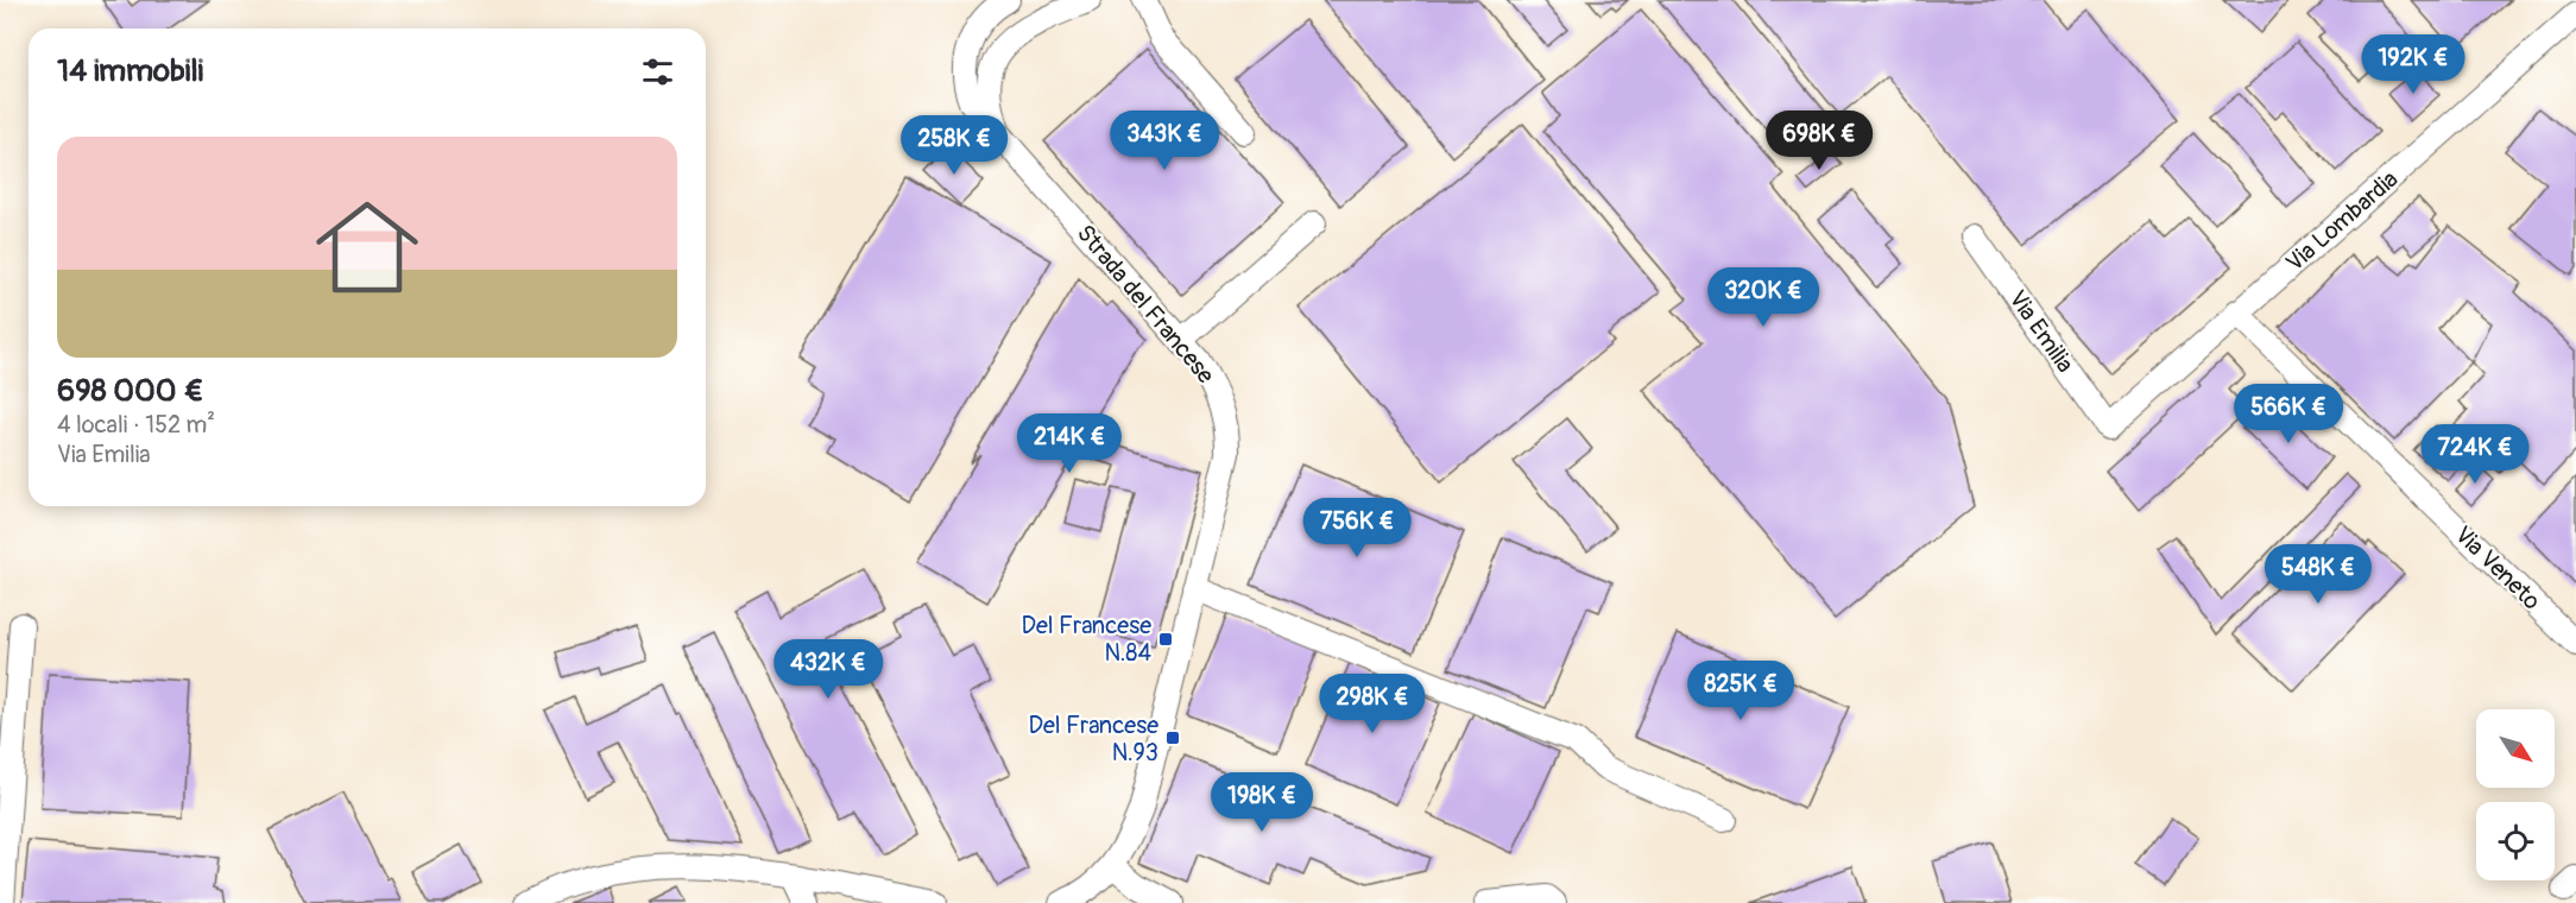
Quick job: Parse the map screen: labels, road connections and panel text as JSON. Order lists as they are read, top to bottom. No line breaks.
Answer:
{"streets":{"street":["Via Lombardia","Strada del Francese","Via Emilia","Via Veneto"]},"crossings":[["Via Lombardia","Via Emilia"],["Via Lombardia","Via Veneto"]],"places":{"transit":["Del Francese N.84","Del Francese N.93"]},"north":"bottom right","page":{"heading":"14 immobili","price":["192K €","343K €","698K €","258K €","320K €","566K €","214K €","724K €","756K €","548K €","432K €","825K €","298K €","198K €"],"list":[{"name":"698 000 €","note":"4 locali · 152 m² · Via Emilia"}]}}
